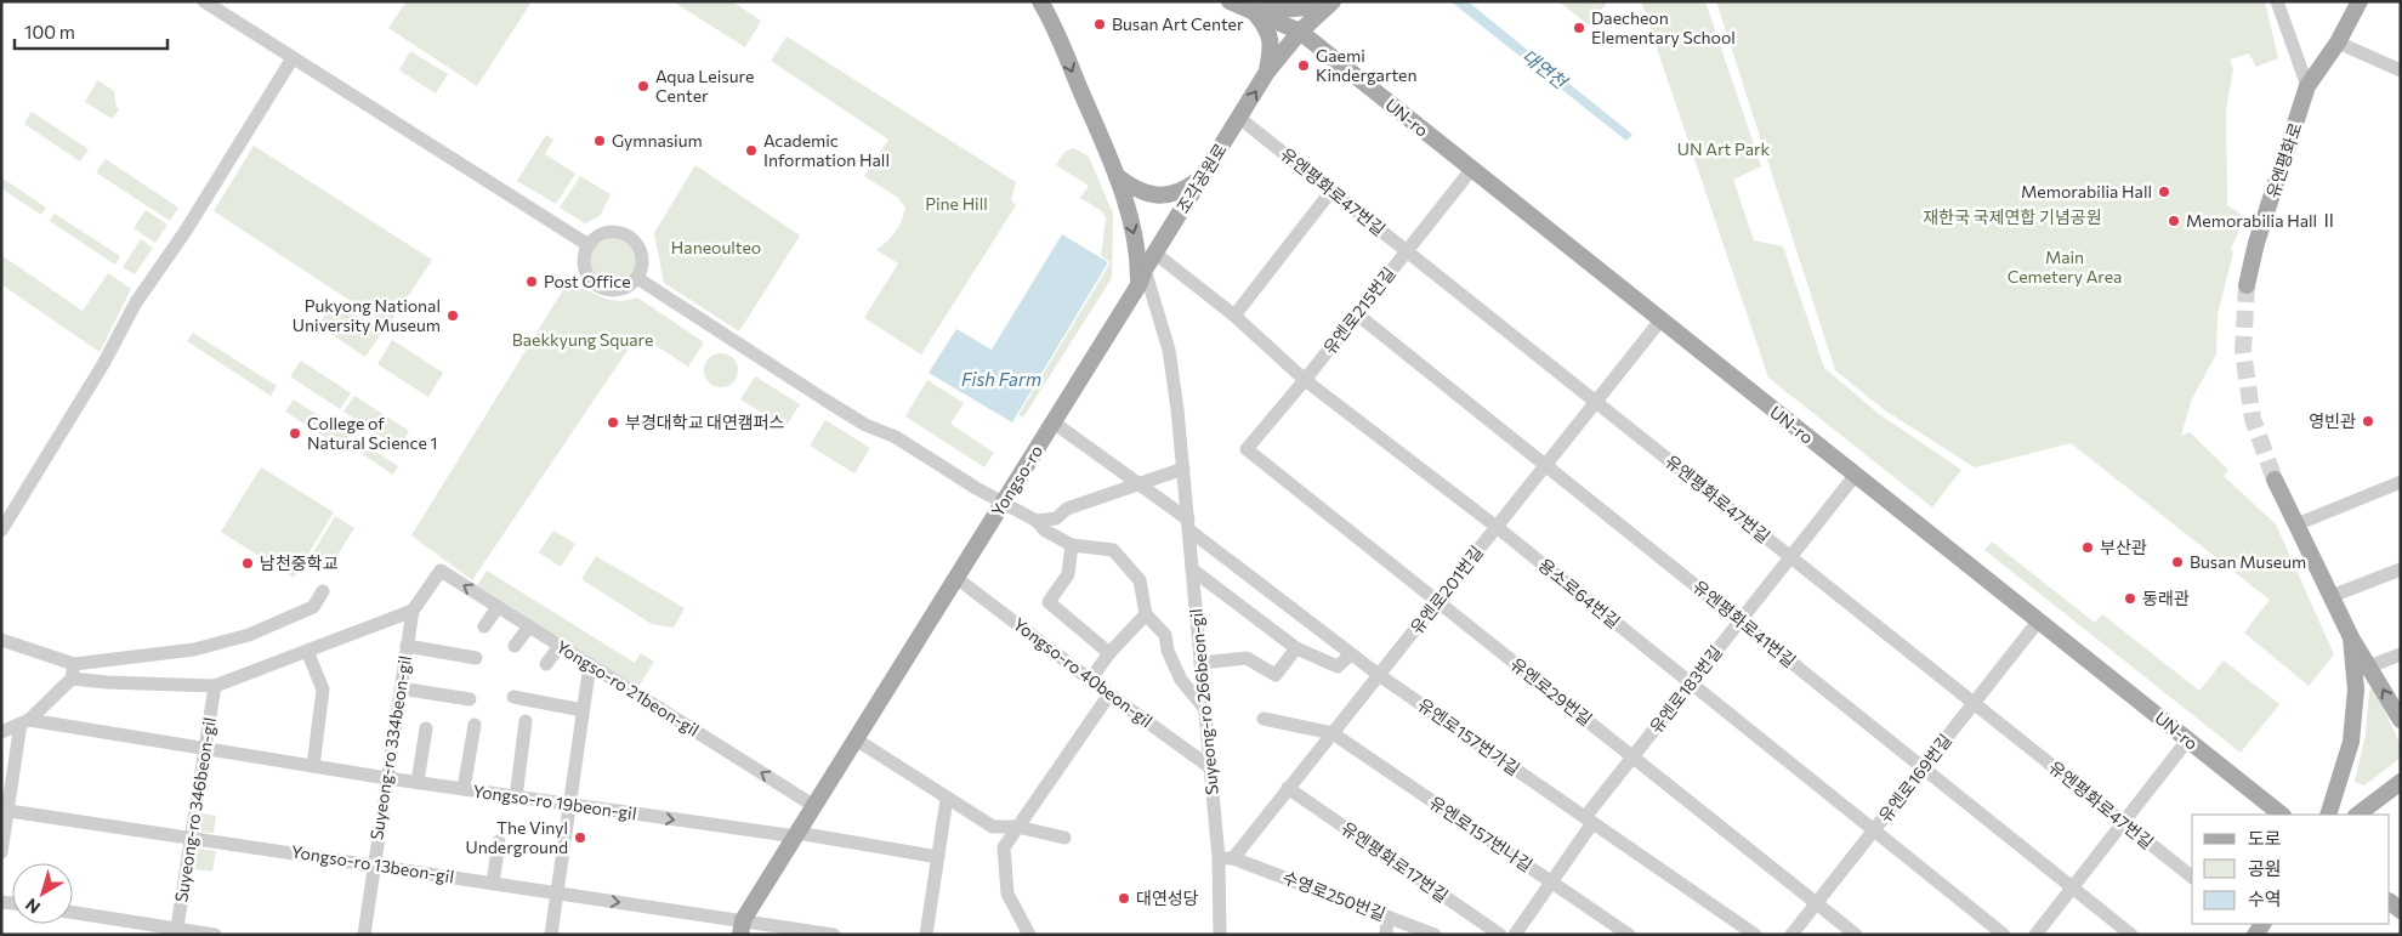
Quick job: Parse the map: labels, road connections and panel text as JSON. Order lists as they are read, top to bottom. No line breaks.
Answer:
{"streets":{"main road":["UN-ro","유엔평화로","조각공원로","Yongso-ro"],"street":["유엔평화로47번길","유엔로215번길","유엔로201번길","용소로64번길","유엔평화로41번길","Yongso-ro 40beon-gil","Yongso-ro 21beon-gil","유엔로183번길","유엔로29번길","Suyeong-ro 266beon-gil","유엔로157번가길","Suyeong-ro 334beon-gil","유엔로169번길","Yongso-ro 19beon-gil","Suyeong-ro 346beon-gil","유엔로157번나길","유엔평화로17번길","Yongso-ro 13beon-gil","수영로250번길"]},"crossings":[["UN-ro","조각공원로"],["UN-ro","유엔로215번길"],["UN-ro","유엔로201번길"],["UN-ro","유엔로183번길"],["UN-ro","유엔로169번길"],["조각공원로","유엔평화로47번길"],["조각공원로","Yongso-ro"],["조각공원로","용소로64번길"],["조각공원로","Suyeong-ro 266beon-gil"],["유엔평화로47번길","유엔로215번길"],["유엔평화로47번길","유엔로201번길"],["유엔평화로47번길","유엔로183번길"],["유엔평화로47번길","유엔로169번길"],["유엔로215번길","용소로64번길"],["유엔로215번길","유엔평화로41번길"],["유엔로215번길","유엔로29번길"],["Yongso-ro","Yongso-ro 40beon-gil"],["Yongso-ro","Yongso-ro 21beon-gil"],["Yongso-ro","유엔로157번가길"],["Yongso-ro","Yongso-ro 19beon-gil"],["Yongso-ro","Yongso-ro 13beon-gil"],["유엔로201번길","용소로64번길"],["유엔로201번길","유엔평화로41번길"],["유엔로201번길","유엔로29번길"],["유엔로201번길","유엔로157번가길"],["유엔로201번길","유엔로157번나길"],["유엔로201번길","유엔평화로17번길"],["유엔로201번길","수영로250번길"],["용소로64번길","유엔로183번길"],["용소로64번길","유엔로169번길"],["유엔평화로41번길","유엔로183번길"],["유엔평화로41번길","유엔로169번길"],["Yongso-ro 40beon-gil","Suyeong-ro 266beon-gil"],["Yongso-ro 21beon-gil","Suyeong-ro 334beon-gil"],["유엔로183번길","유엔로29번길"],["유엔로183번길","유엔로157번가길"],["유엔로183번길","유엔로157번나길"],["유엔로29번길","유엔로169번길"],["Suyeong-ro 266beon-gil","유엔로157번가길"],["Suyeong-ro 334beon-gil","Yongso-ro 19beon-gil"],["Suyeong-ro 334beon-gil","Yongso-ro 13beon-gil"],["Yongso-ro 19beon-gil","Suyeong-ro 346beon-gil"],["Suyeong-ro 346beon-gil","Yongso-ro 13beon-gil"]],"water":["대연천","Fish Farm"],"parks":["UN Art Park","Pine Hill","재한국 국제연합 기념공원","Haneoulteo","Main Cemetery Area","Baekkyung Square"],"places":["Busan Art Center","Daecheon Elementary School","Gaemi Kindergarten","Aqua Leisure Center","Gymnasium","Academic Information Hall","Memorabilia Hall","Memorabilia Hall Ⅱ","Post Office","Pukyong National University Museum","영빈관","부경대학교 대연캠퍼스","College of Natural Science 1","부산관","Busan Museum","남천중학교","동래관","The Vinyl Underground","대연성당"],"legend":["도로","공원","수역"],"scale_bar":"100 m","north":"bottom left"}
